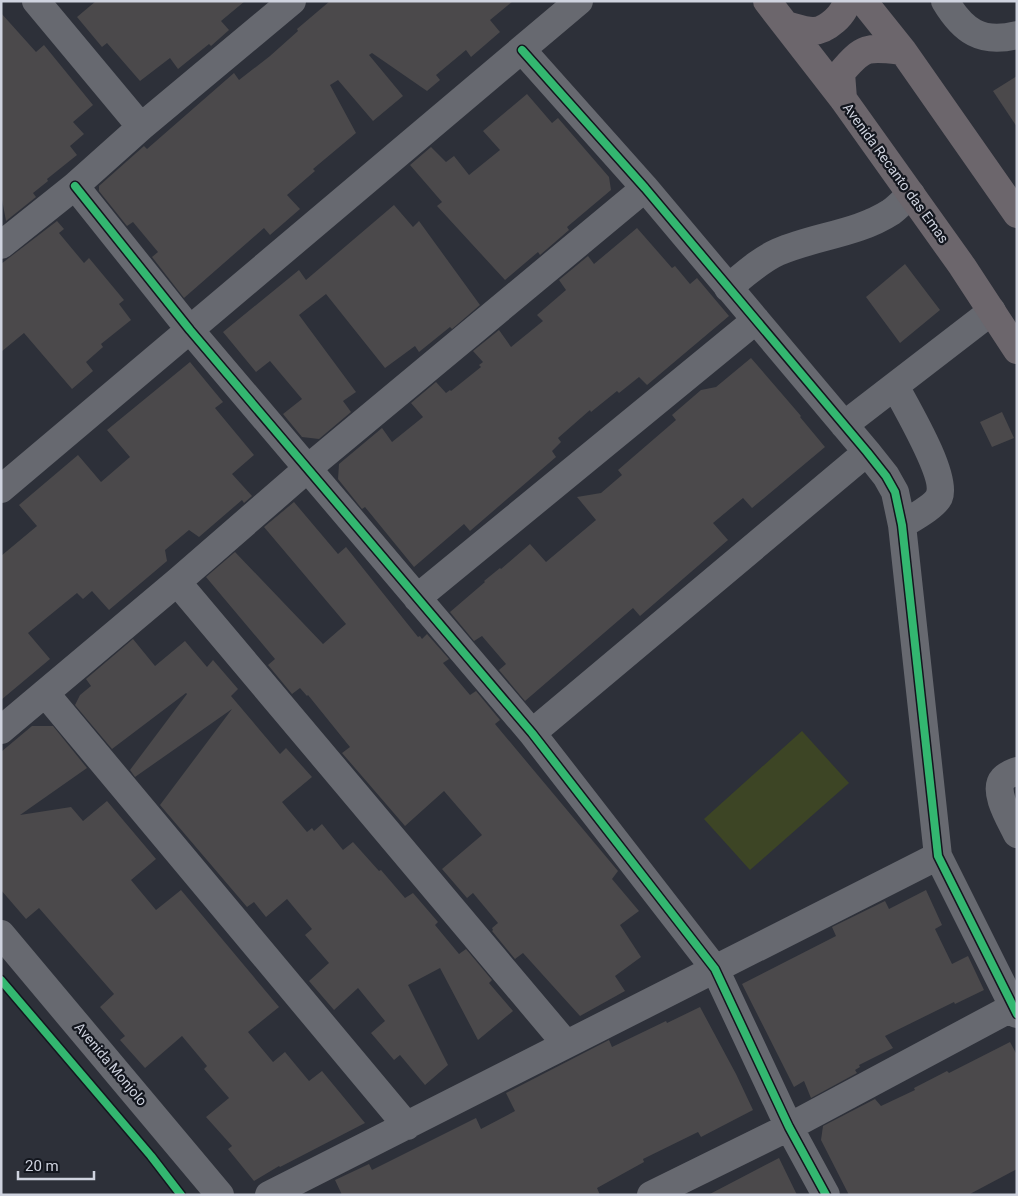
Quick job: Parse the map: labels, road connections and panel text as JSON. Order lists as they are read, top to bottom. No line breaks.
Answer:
{"streets":{"main road":["Avenida Recanto das Emas"],"street":["Avenida Monjolo"]},"scale_bar":"20 m"}
